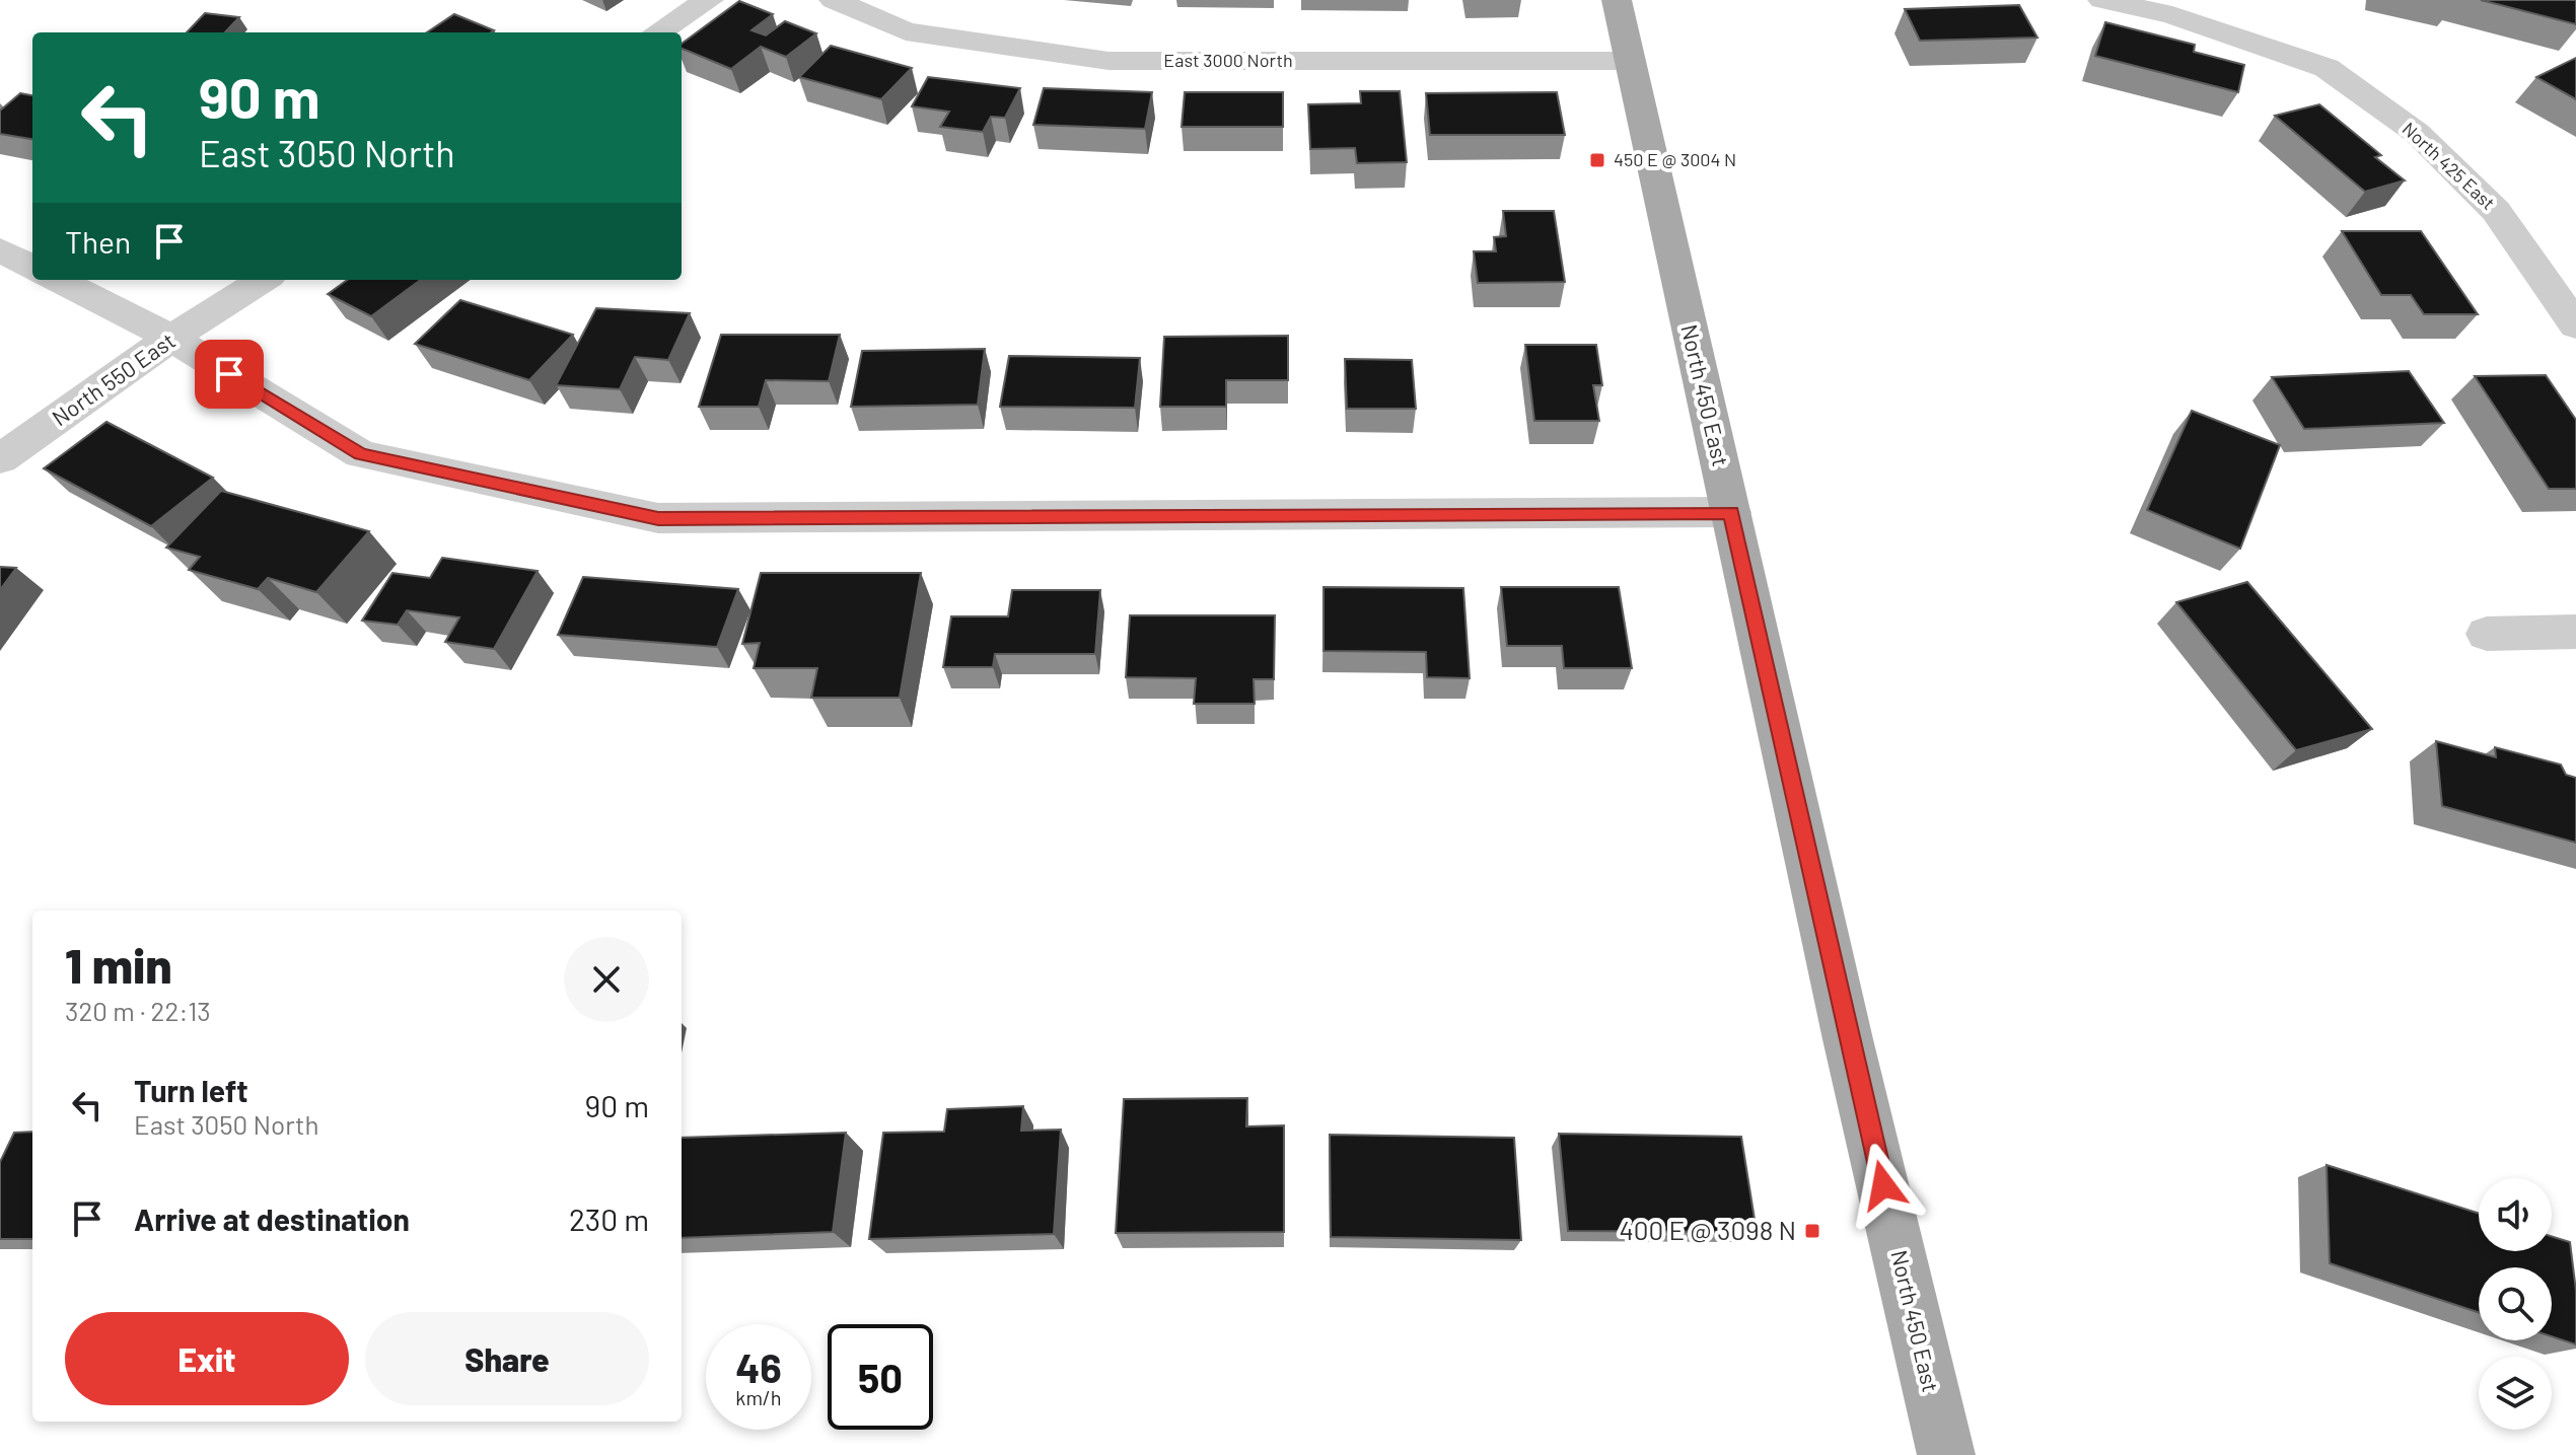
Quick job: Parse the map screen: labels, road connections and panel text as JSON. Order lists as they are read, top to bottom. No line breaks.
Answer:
{"streets":{"main road":["North 450 East"],"street":["East 3000 North","North 425 East","North 550 East"]},"crossings":[["East 3000 North","North 450 East"]],"places":{"transit":["450 E @ 3004 N","400 E @ 3098 N"]},"page":{"turn":["90 m","East 3050 North"],"then":"Then","heading":["1 min","320 m · 22:13"],"list":[{"name":"Turn left","note":"East 3050 North","value":"90 m"},{"name":"Arrive at destination","value":"230 m"}],"buttons":["Exit","Share"],"speed":"46 km/h","limit":"50"}}
